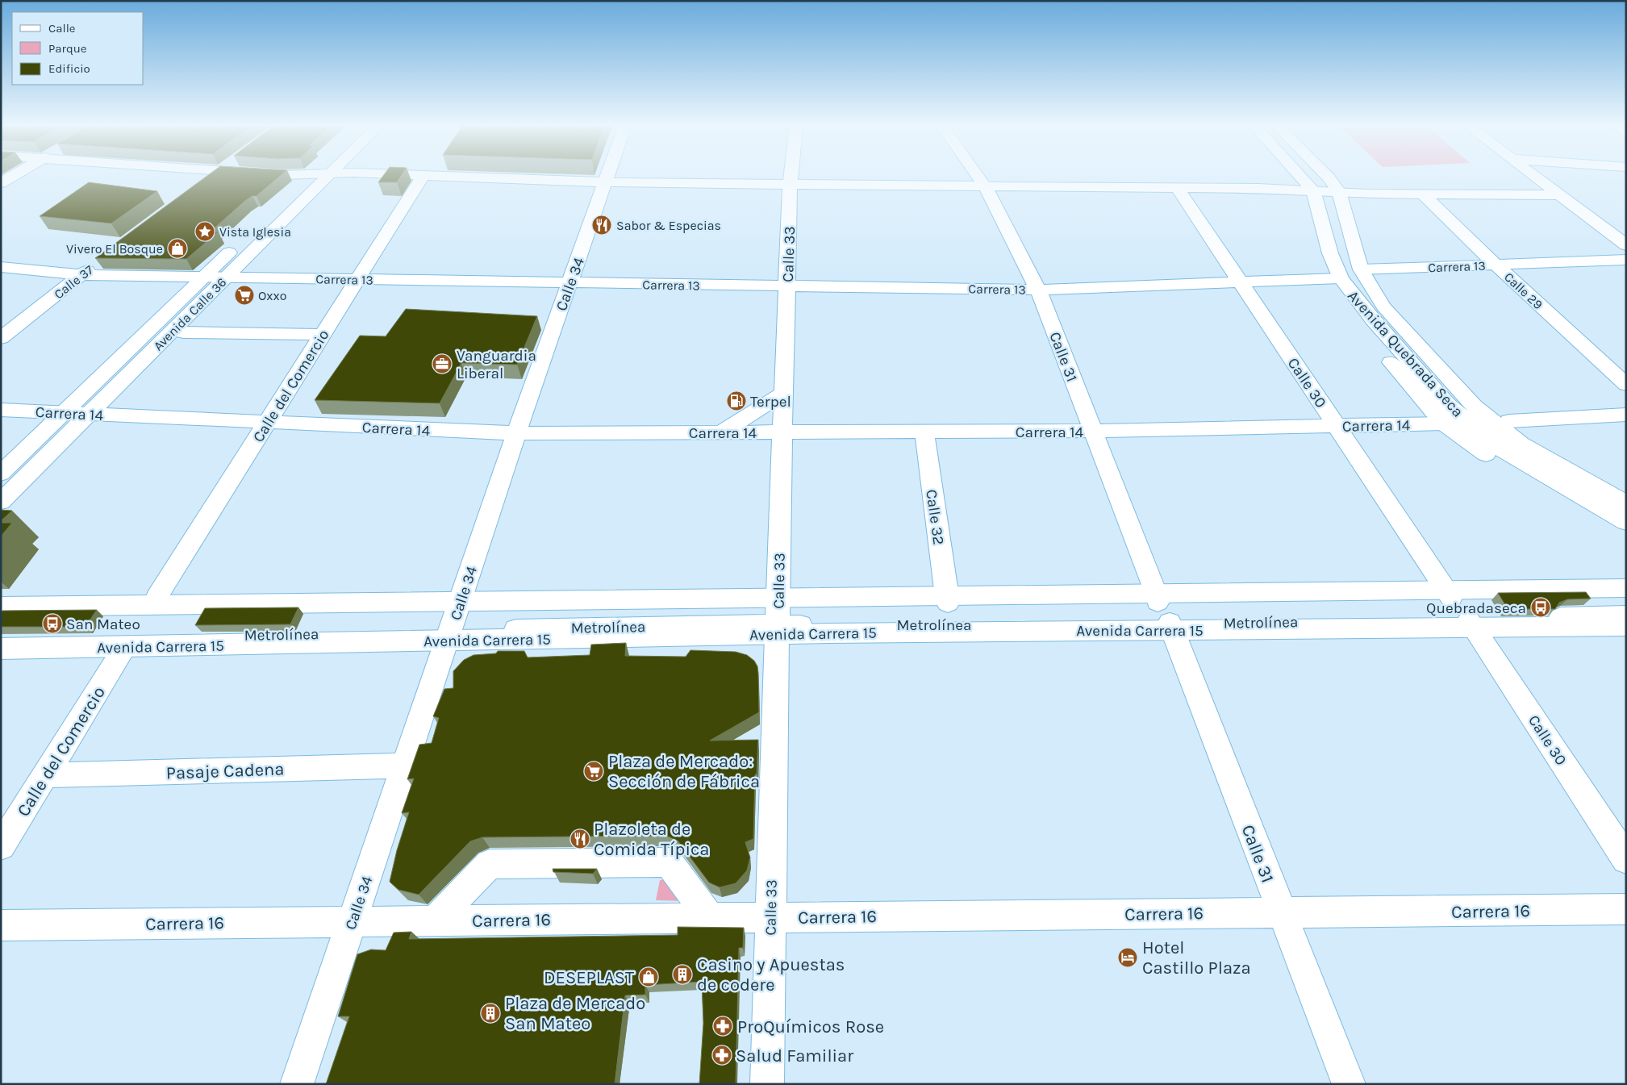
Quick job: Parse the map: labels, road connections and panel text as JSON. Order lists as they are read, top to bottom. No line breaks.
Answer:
{"streets":{"street":["Calle 33","Carrera 13","Calle 37","Calle 34","Calle 29","Avenida Calle 36","Avenida Quebrada Seca","Calle 31","Calle 30","Calle del Comercio","Carrera 14","Calle 32","Metrolínea","Avenida Carrera 15","Pasaje Cadena","Carrera 16"]},"crossings":[["Calle 33","Carrera 13"],["Calle 33","Carrera 14"],["Calle 33","Metrolínea"],["Calle 33","Avenida Carrera 15"],["Calle 33","Carrera 16"],["Carrera 13","Calle 37"],["Carrera 13","Calle 34"],["Carrera 13","Calle 29"],["Carrera 13","Avenida Calle 36"],["Carrera 13","Avenida Quebrada Seca"],["Carrera 13","Calle 31"],["Carrera 13","Calle 30"],["Carrera 13","Calle del Comercio"],["Calle 34","Carrera 14"],["Calle 34","Metrolínea"],["Calle 34","Avenida Carrera 15"],["Calle 34","Pasaje Cadena"],["Calle 34","Carrera 16"],["Avenida Calle 36","Carrera 14"],["Calle 31","Carrera 14"],["Calle 31","Metrolínea"],["Calle 31","Avenida Carrera 15"],["Calle 31","Carrera 16"],["Calle 30","Carrera 14"],["Calle 30","Metrolínea"],["Calle 30","Avenida Carrera 15"],["Calle del Comercio","Carrera 14"],["Calle del Comercio","Pasaje Cadena"],["Carrera 14","Calle 32"],["Calle 32","Metrolínea"],["Metrolínea","Avenida Carrera 15"]],"places":{"restaurant":["Sabor & Especias","Plazoleta de Comida Típica"],"place":["Vista Iglesia"],"shop":["Vivero El Bosque","DESEPLAST"],"supermarket":["Oxxo","Plaza de Mercado: Sección de Fábrica"],"office":["Vanguardia Liberal"],"fuel station":["Terpel"],"bus stop":["Quebradaseca","San Mateo"],"hotel":["Hotel Castillo Plaza"],"building":["Casino y Apuestas de codere","Plaza de Mercado San Mateo"],"pharmacy":["ProQuímicos Rose","Salud Familiar"]},"legend":["Calle","Parque","Edificio"]}
